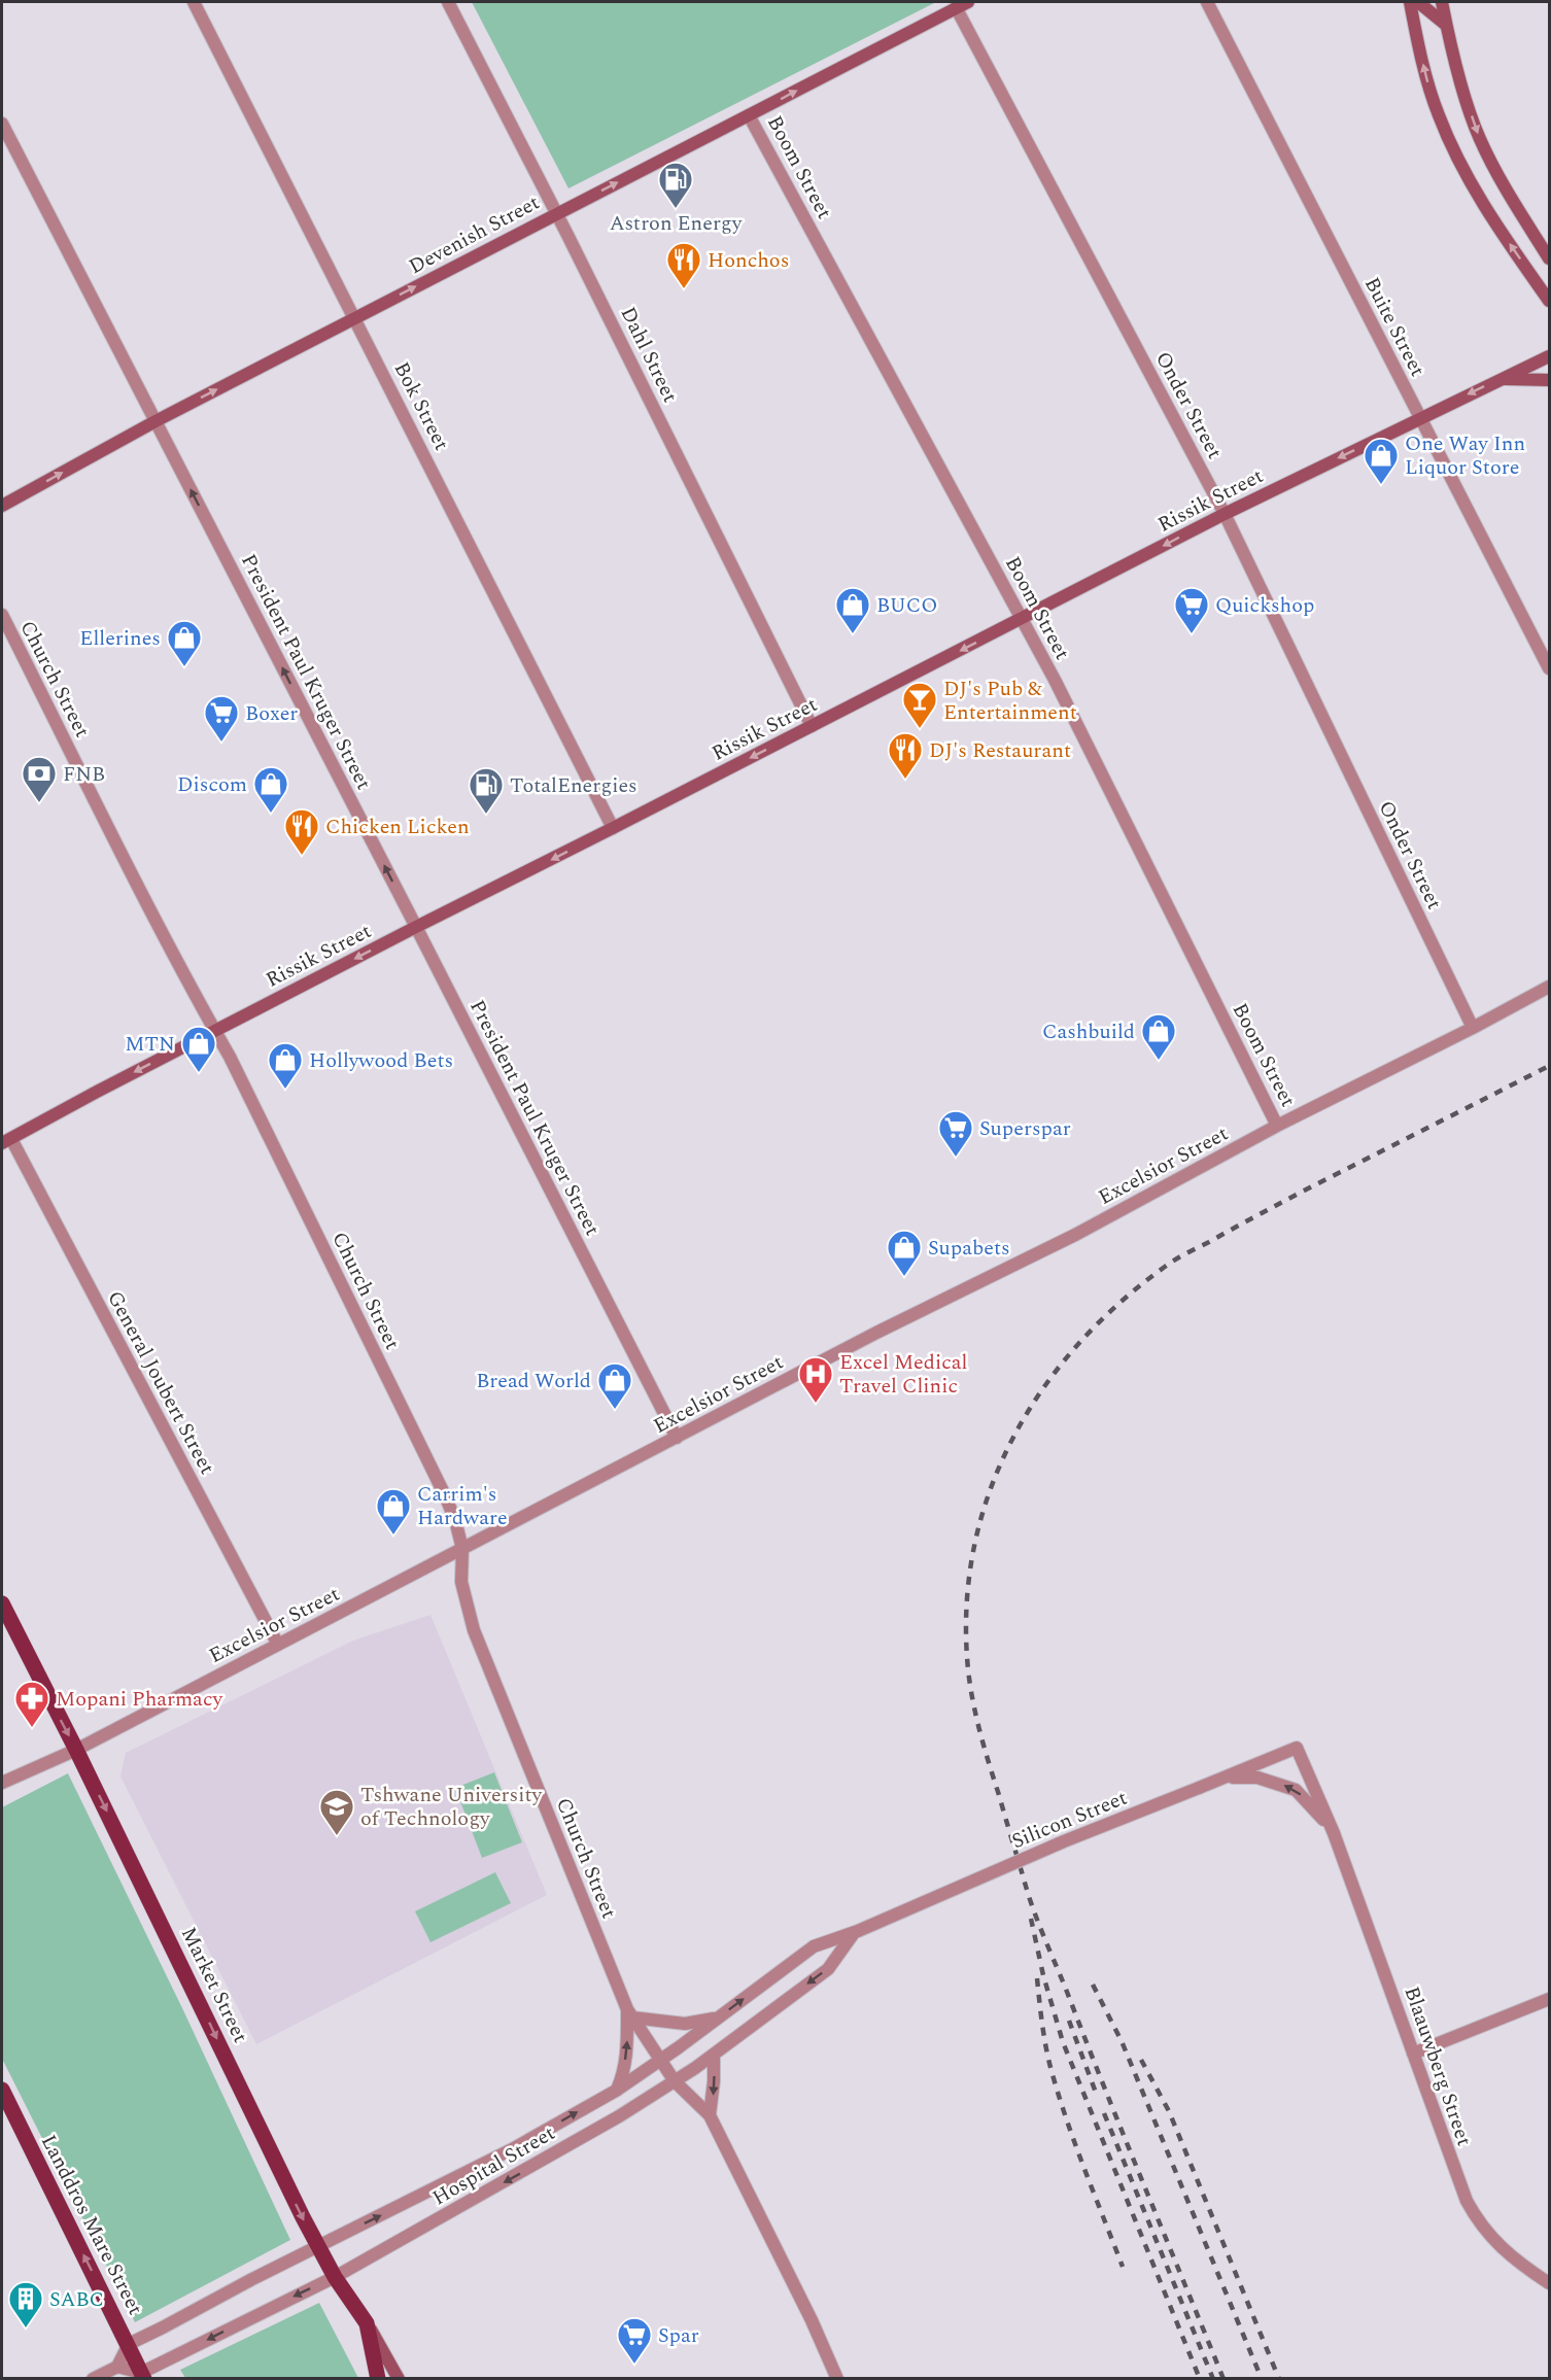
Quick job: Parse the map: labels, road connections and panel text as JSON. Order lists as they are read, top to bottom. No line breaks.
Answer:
{"streets":{"main road":["Devenish Street","Rissik Street","Market Street","Landdros Mare Street"],"street":["Boom Street","Buite Street","Dahl Street","Onder Street","Bok Street","President Paul Kruger Street","Church Street","Excelsior Street","General Joubert Street","Silicon Street","Blaauwberg Street","Hospital Street"]},"crossings":[["Boom Street","Devenish Street"],["Boom Street","Rissik Street"],["Boom Street","Excelsior Street"],["Devenish Street","Dahl Street"],["Devenish Street","Onder Street"],["Devenish Street","Bok Street"],["Devenish Street","President Paul Kruger Street"],["Buite Street","Rissik Street"],["Dahl Street","Rissik Street"],["Onder Street","Rissik Street"],["Onder Street","Excelsior Street"],["Bok Street","Rissik Street"],["Rissik Street","President Paul Kruger Street"],["Rissik Street","Church Street"],["Rissik Street","General Joubert Street"],["President Paul Kruger Street","Excelsior Street"],["Church Street","Excelsior Street"],["Church Street","Hospital Street"],["Excelsior Street","General Joubert Street"],["Excelsior Street","Market Street"],["Silicon Street","Blaauwberg Street"],["Silicon Street","Hospital Street"],["Market Street","Hospital Street"],["Hospital Street","Landdros Mare Street"]],"one_way":["Devenish Street","Rissik Street","President Paul Kruger Street","Market Street","Landdros Mare Street"],"places":{"fuel station":["Astron Energy","TotalEnergies"],"restaurant":["Honchos","DJ's Restaurant","Chicken Licken"],"shop":["One Way Inn Liquor Store","BUCO","Ellerines","Discom","Cashbuild","MTN","Hollywood Bets","Supabets","Bread World","Carrim's Hardware"],"supermarket":["Quickshop","Boxer","Superspar","Spar"],"bar":["DJ's Pub & Entertainment"],"bank":["FNB"],"hospital":["Excel Medical Travel Clinic"],"pharmacy":["Mopani Pharmacy"],"school or university":["Tshwane University of Technology"],"building":["SABC"]}}
